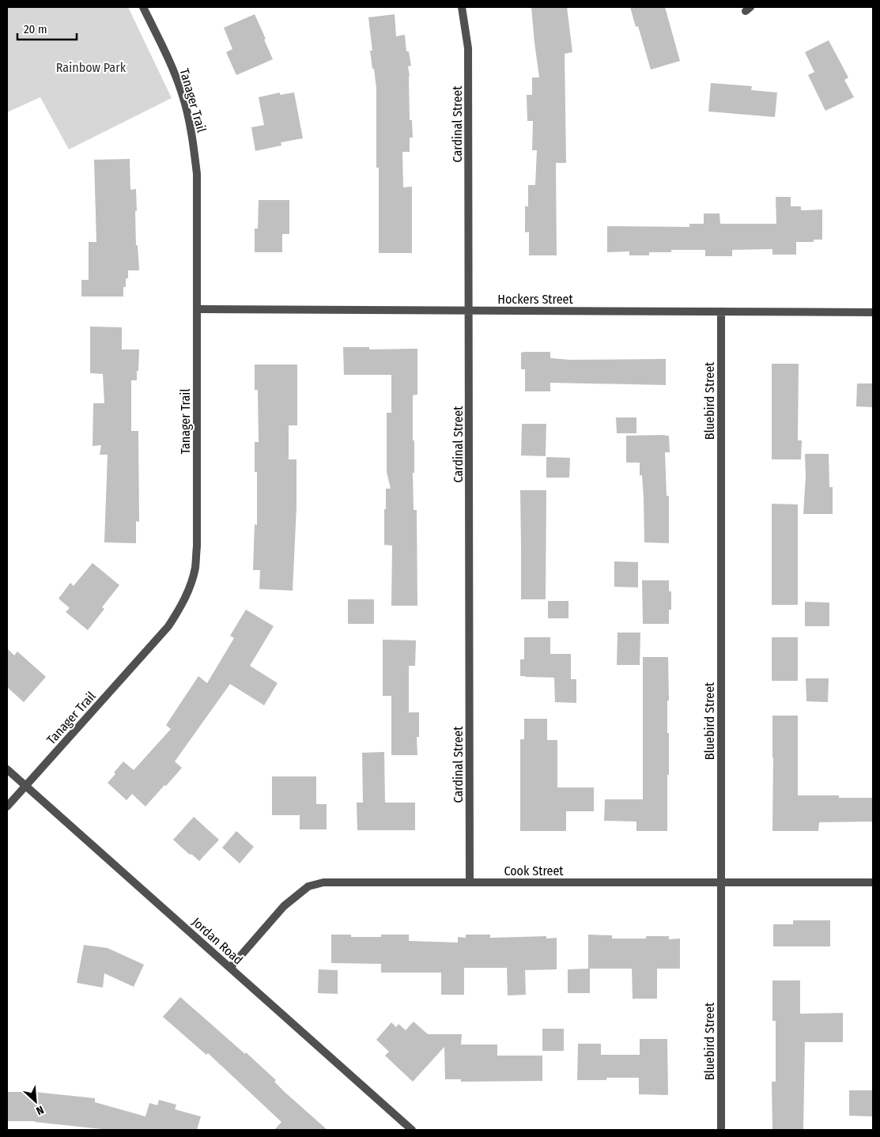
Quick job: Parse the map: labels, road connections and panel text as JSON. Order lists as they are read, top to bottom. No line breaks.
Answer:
{"streets":{"street":["Tanager Trail","Cardinal Street","Hockers Street","Bluebird Street","Cook Street","Jordan Road"]},"crossings":[["Tanager Trail","Hockers Street"],["Tanager Trail","Jordan Road"],["Cardinal Street","Hockers Street"],["Cardinal Street","Cook Street"],["Hockers Street","Bluebird Street"],["Bluebird Street","Cook Street"],["Cook Street","Jordan Road"]],"parks":["Rainbow Park"],"scale_bar":"20 m","north":"bottom right"}
